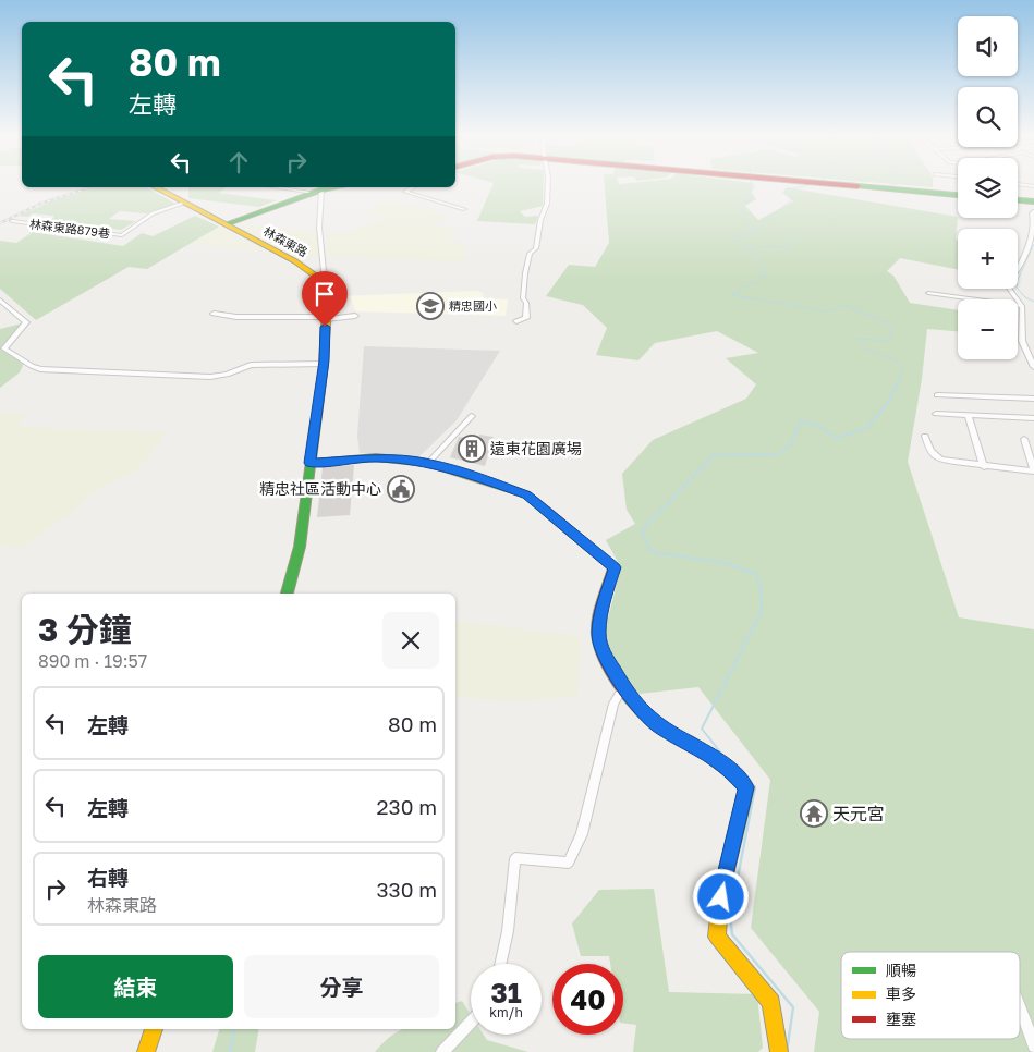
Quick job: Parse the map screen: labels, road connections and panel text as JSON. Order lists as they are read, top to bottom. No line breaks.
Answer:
{"streets":{"street":["林森東路879巷","林森東路"]},"crossings":[["林森東路879巷","林森東路"]],"places":{"school or university":["精忠國小"],"building":["遠東花園廣場"],"public building":["精忠社區活動中心"],"temple":["天元宮"]},"legend":["順暢","車多","壅塞"],"page":{"map_buttons":["+","−"],"turn":["80 m","左轉"],"heading":["3 分鐘","890 m · 19:57"],"list":[{"name":"左轉","value":"80 m"},{"name":"左轉","value":"230 m"},{"name":"右轉","note":"林森東路","value":"330 m"}],"buttons":["結束","分享"],"speed":"31 km/h","limit":"40"}}
